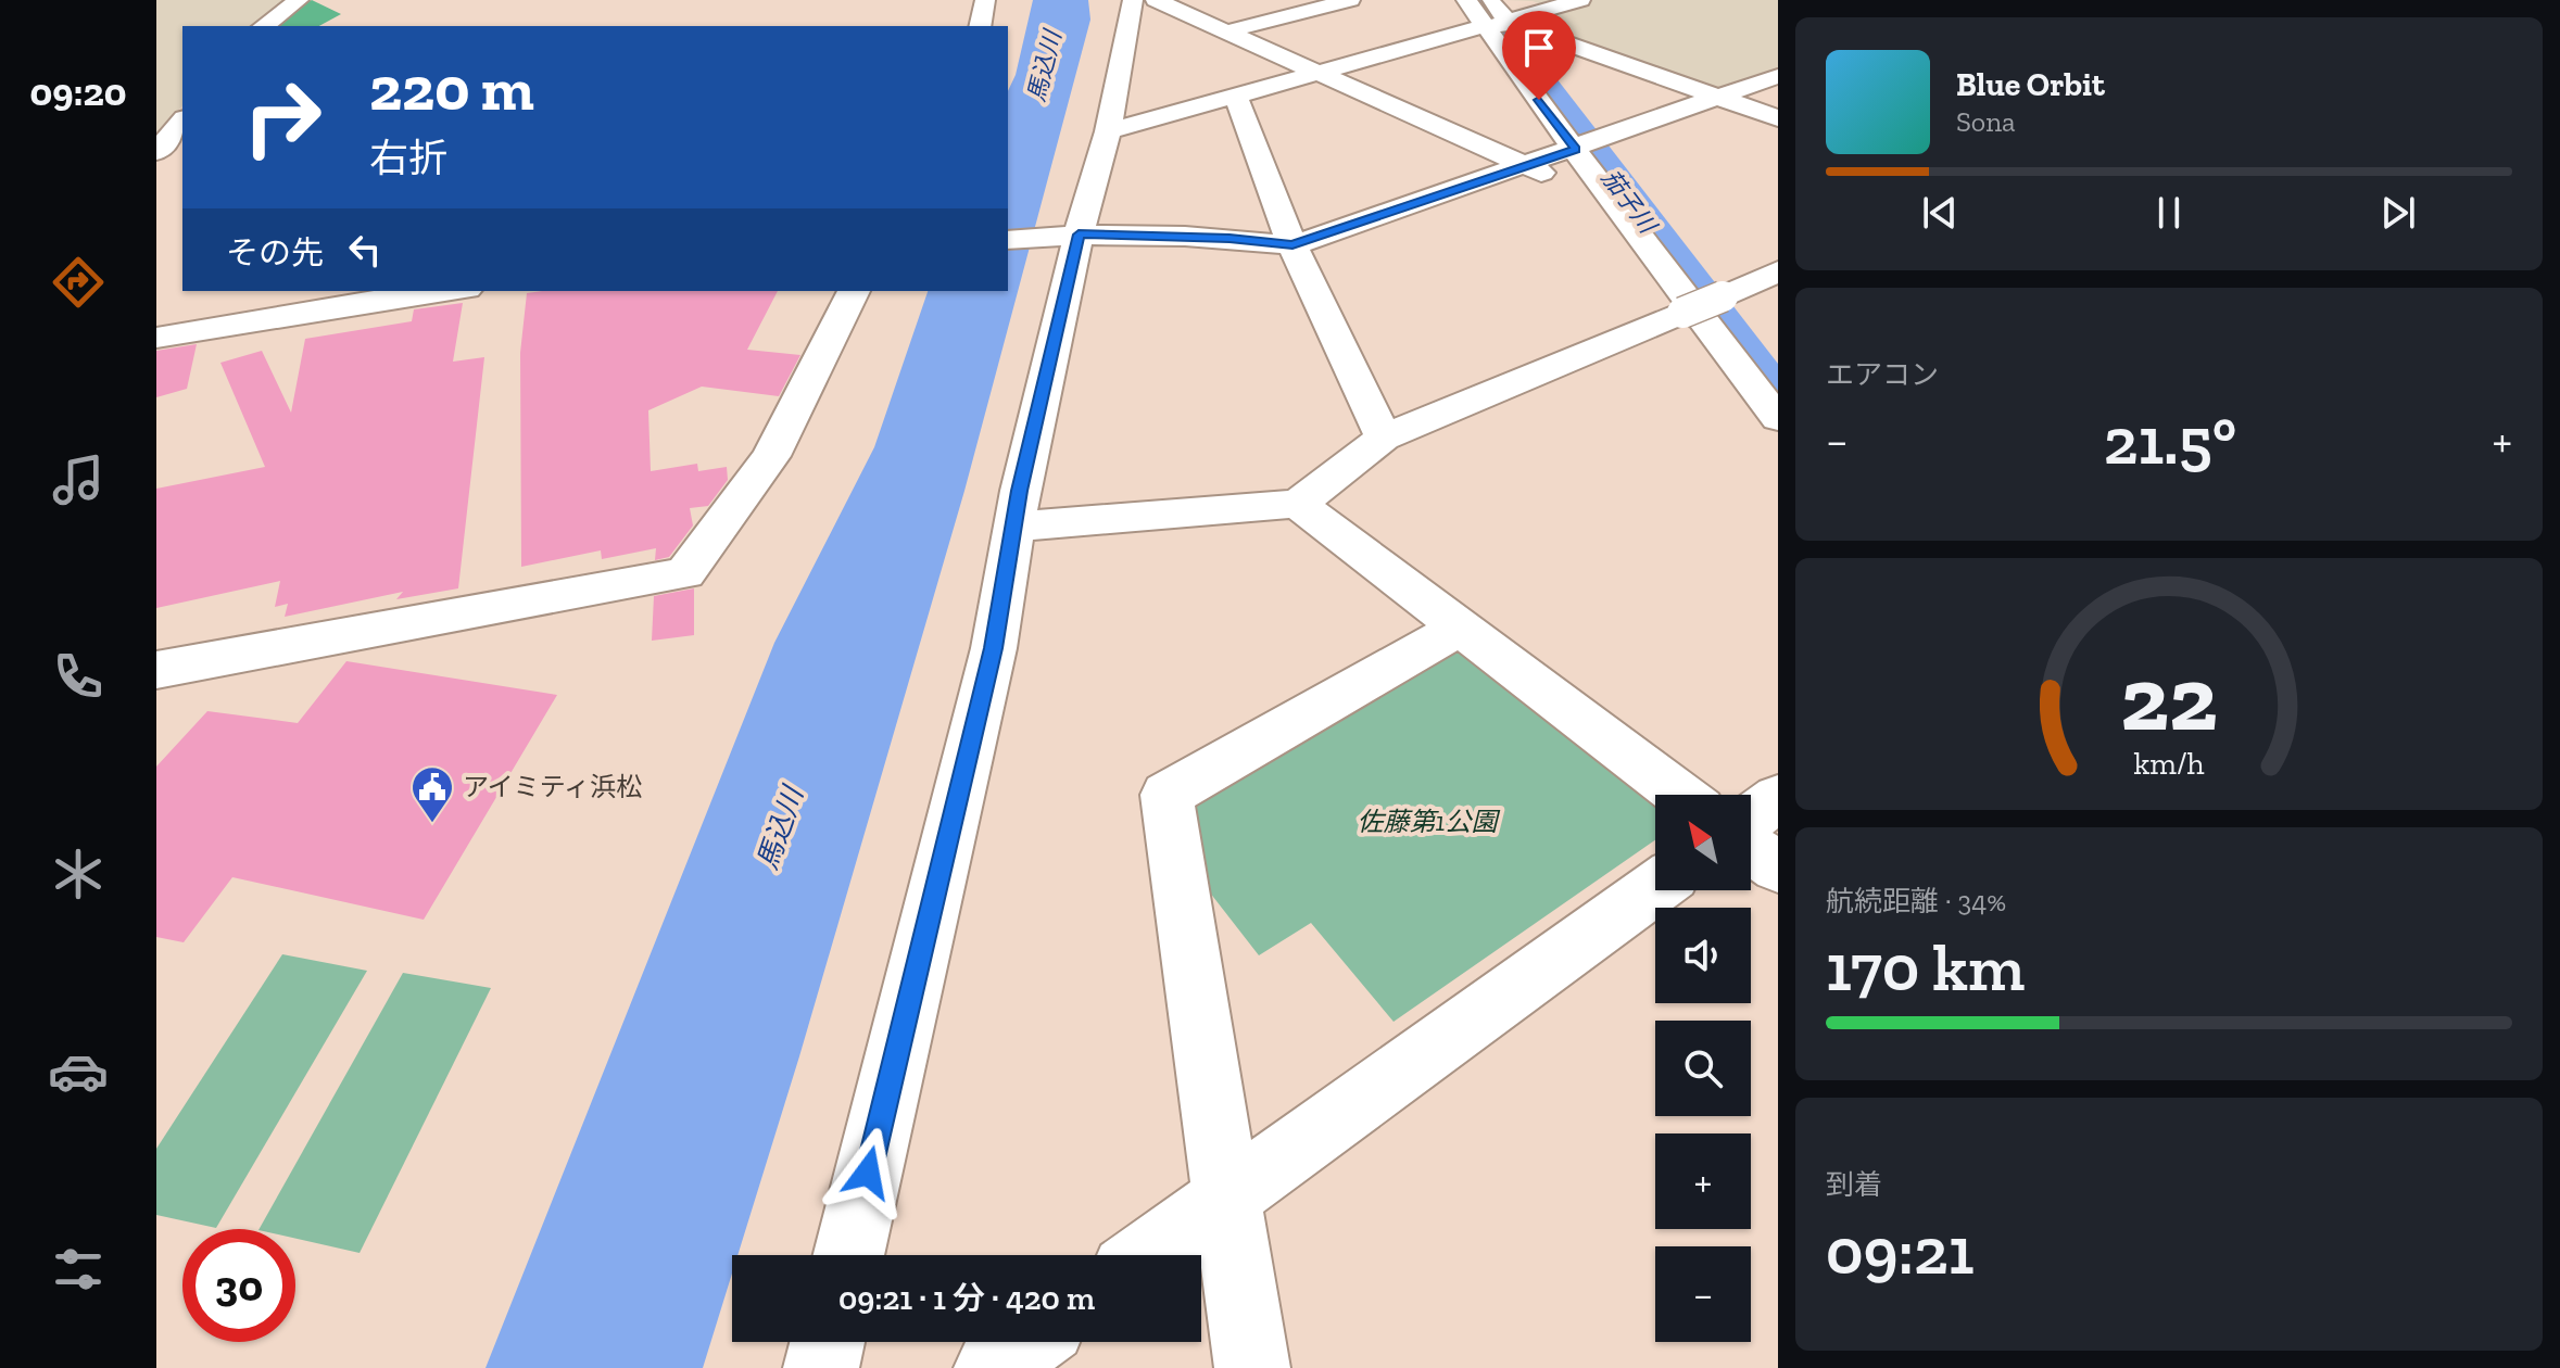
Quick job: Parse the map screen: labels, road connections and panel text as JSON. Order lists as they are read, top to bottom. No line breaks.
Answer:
{"water":["馬込川","茄子川"],"parks":["佐藤第1公園"],"places":{"public building":["アイミティ浜松"]},"north":"top left","page":{"tabs":"09:20","turn":["220 m","右折"],"song":["Blue Orbit","Sona"],"then":"その先","tile":["エアコン",["航続距離 · 34%","170 km"],["到着","09:21"]],"heat":["−","21.5°","+"],"map_buttons":["+","−"],"limit":"30","trip":"09:21 · 1 分 · 420 m","gauge":["22","km/h"]}}
